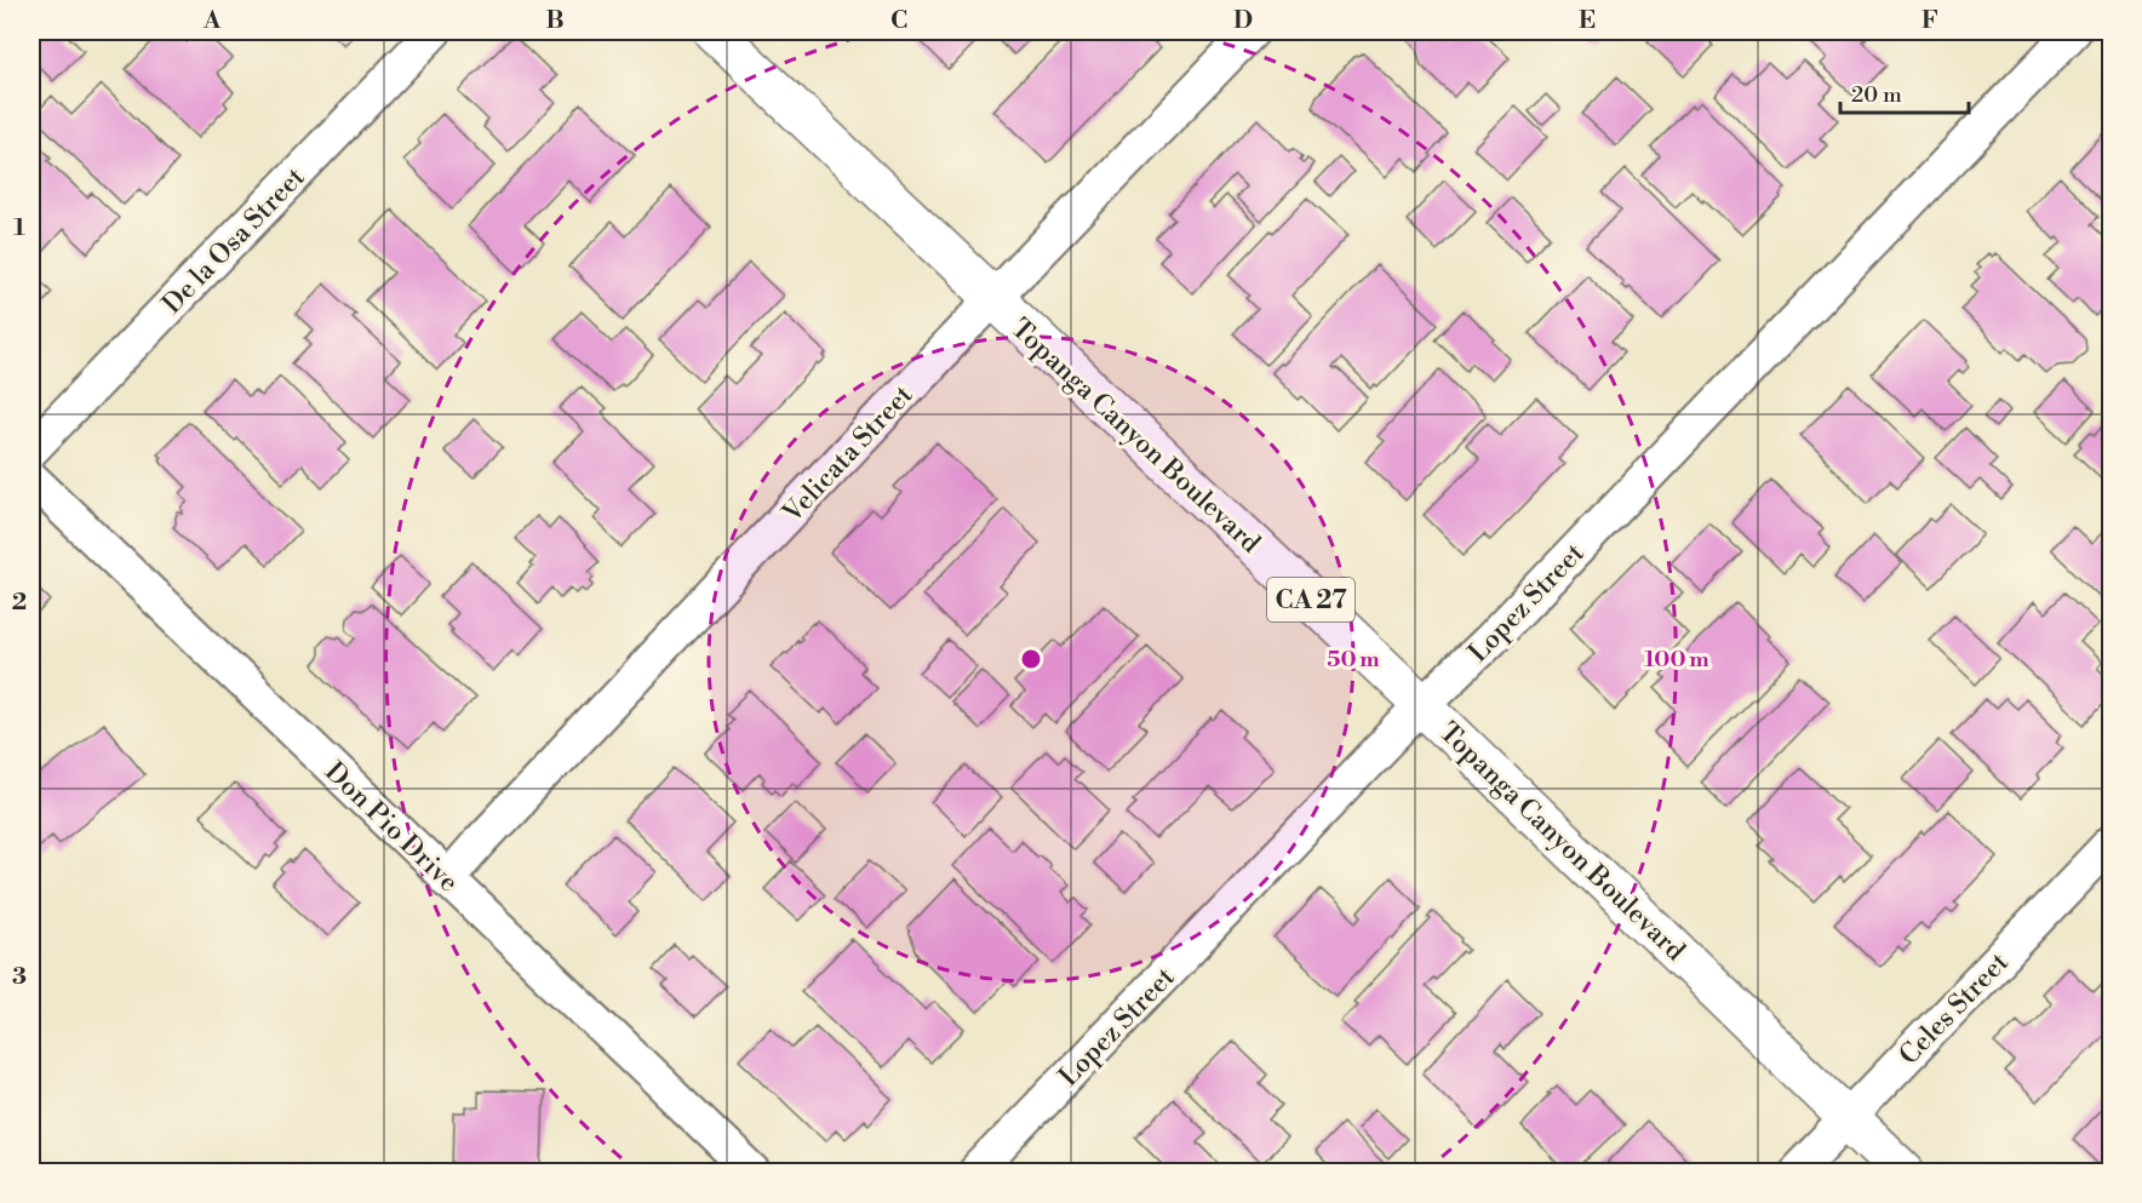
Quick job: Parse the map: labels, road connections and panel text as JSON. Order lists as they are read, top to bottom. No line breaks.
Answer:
{"streets":{"main road":["Topanga Canyon Boulevard","CA 27"],"street":["De la Osa Street","Velicata Street","Lopez Street","Don Pio Drive","Celes Street"]},"crossings":[["Topanga Canyon Boulevard","Velicata Street"],["Topanga Canyon Boulevard","Lopez Street"],["Topanga Canyon Boulevard","Celes Street"],["Velicata Street","Don Pio Drive"]],"scale_bar":"20 m","grid":{"columns":["A","B","C","D","E","F"],"rows":["1","2","3"]},"rings":["50 m","100 m"]}
